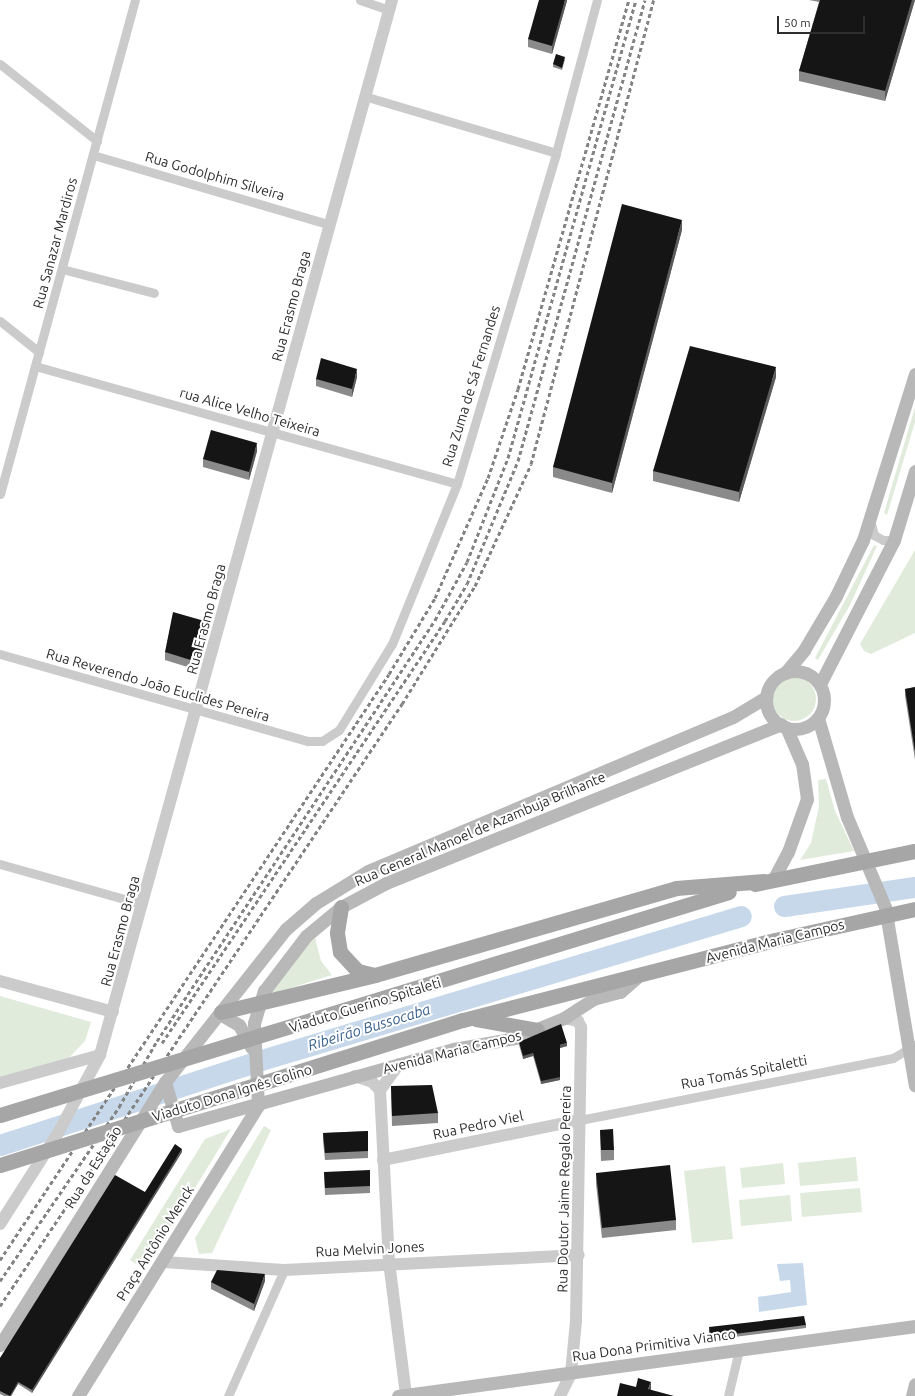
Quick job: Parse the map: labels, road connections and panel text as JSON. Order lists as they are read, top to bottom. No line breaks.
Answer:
{"streets":{"main road":["Rua General Manoel de Azambuja Brilhante","Avenida Maria Campos","Viaduto Guerino Spitaleti","Viaduto Dona Ignês Colino","Rua da Estação","Praça Antônio Menck","Rua Dona Primitiva Vianco"],"street":["Rua Godolphim Silveira","Rua Sanazar Mardiros","Rua Erasmo Braga","Rua Zuma de Sá Fernandes","rua Alice Velho Teixeira","Rua Reverendo João Euclides Pereira","Rua Tomás Spitaletti","Rua Pedro Viel","Rua Doutor Jaime Regalo Pereira","Rua Melvin Jones"]},"crossings":[["Rua Godolphim Silveira","Rua Sanazar Mardiros"],["Rua Godolphim Silveira","Rua Erasmo Braga"],["Rua Sanazar Mardiros","rua Alice Velho Teixeira"],["Rua Erasmo Braga","rua Alice Velho Teixeira"],["Rua Erasmo Braga","Rua Reverendo João Euclides Pereira"],["Rua Zuma de Sá Fernandes","rua Alice Velho Teixeira"],["Rua Zuma de Sá Fernandes","Rua Reverendo João Euclides Pereira"],["Rua General Manoel de Azambuja Brilhante","Avenida Maria Campos"],["Rua General Manoel de Azambuja Brilhante","Rua da Estação"],["Rua General Manoel de Azambuja Brilhante","Praça Antônio Menck"],["Avenida Maria Campos","Viaduto Dona Ignês Colino"],["Avenida Maria Campos","Rua da Estação"],["Avenida Maria Campos","Rua Doutor Jaime Regalo Pereira"],["Avenida Maria Campos","Praça Antônio Menck"],["Rua Tomás Spitaletti","Rua Pedro Viel"],["Rua Tomás Spitaletti","Rua Doutor Jaime Regalo Pereira"],["Rua Pedro Viel","Rua Doutor Jaime Regalo Pereira"],["Rua Doutor Jaime Regalo Pereira","Rua Melvin Jones"],["Rua Doutor Jaime Regalo Pereira","Rua Dona Primitiva Vianco"],["Praça Antônio Menck","Rua Melvin Jones"]],"water":["Ribeirão Bussocaba"],"scale_bar":"50 m"}
